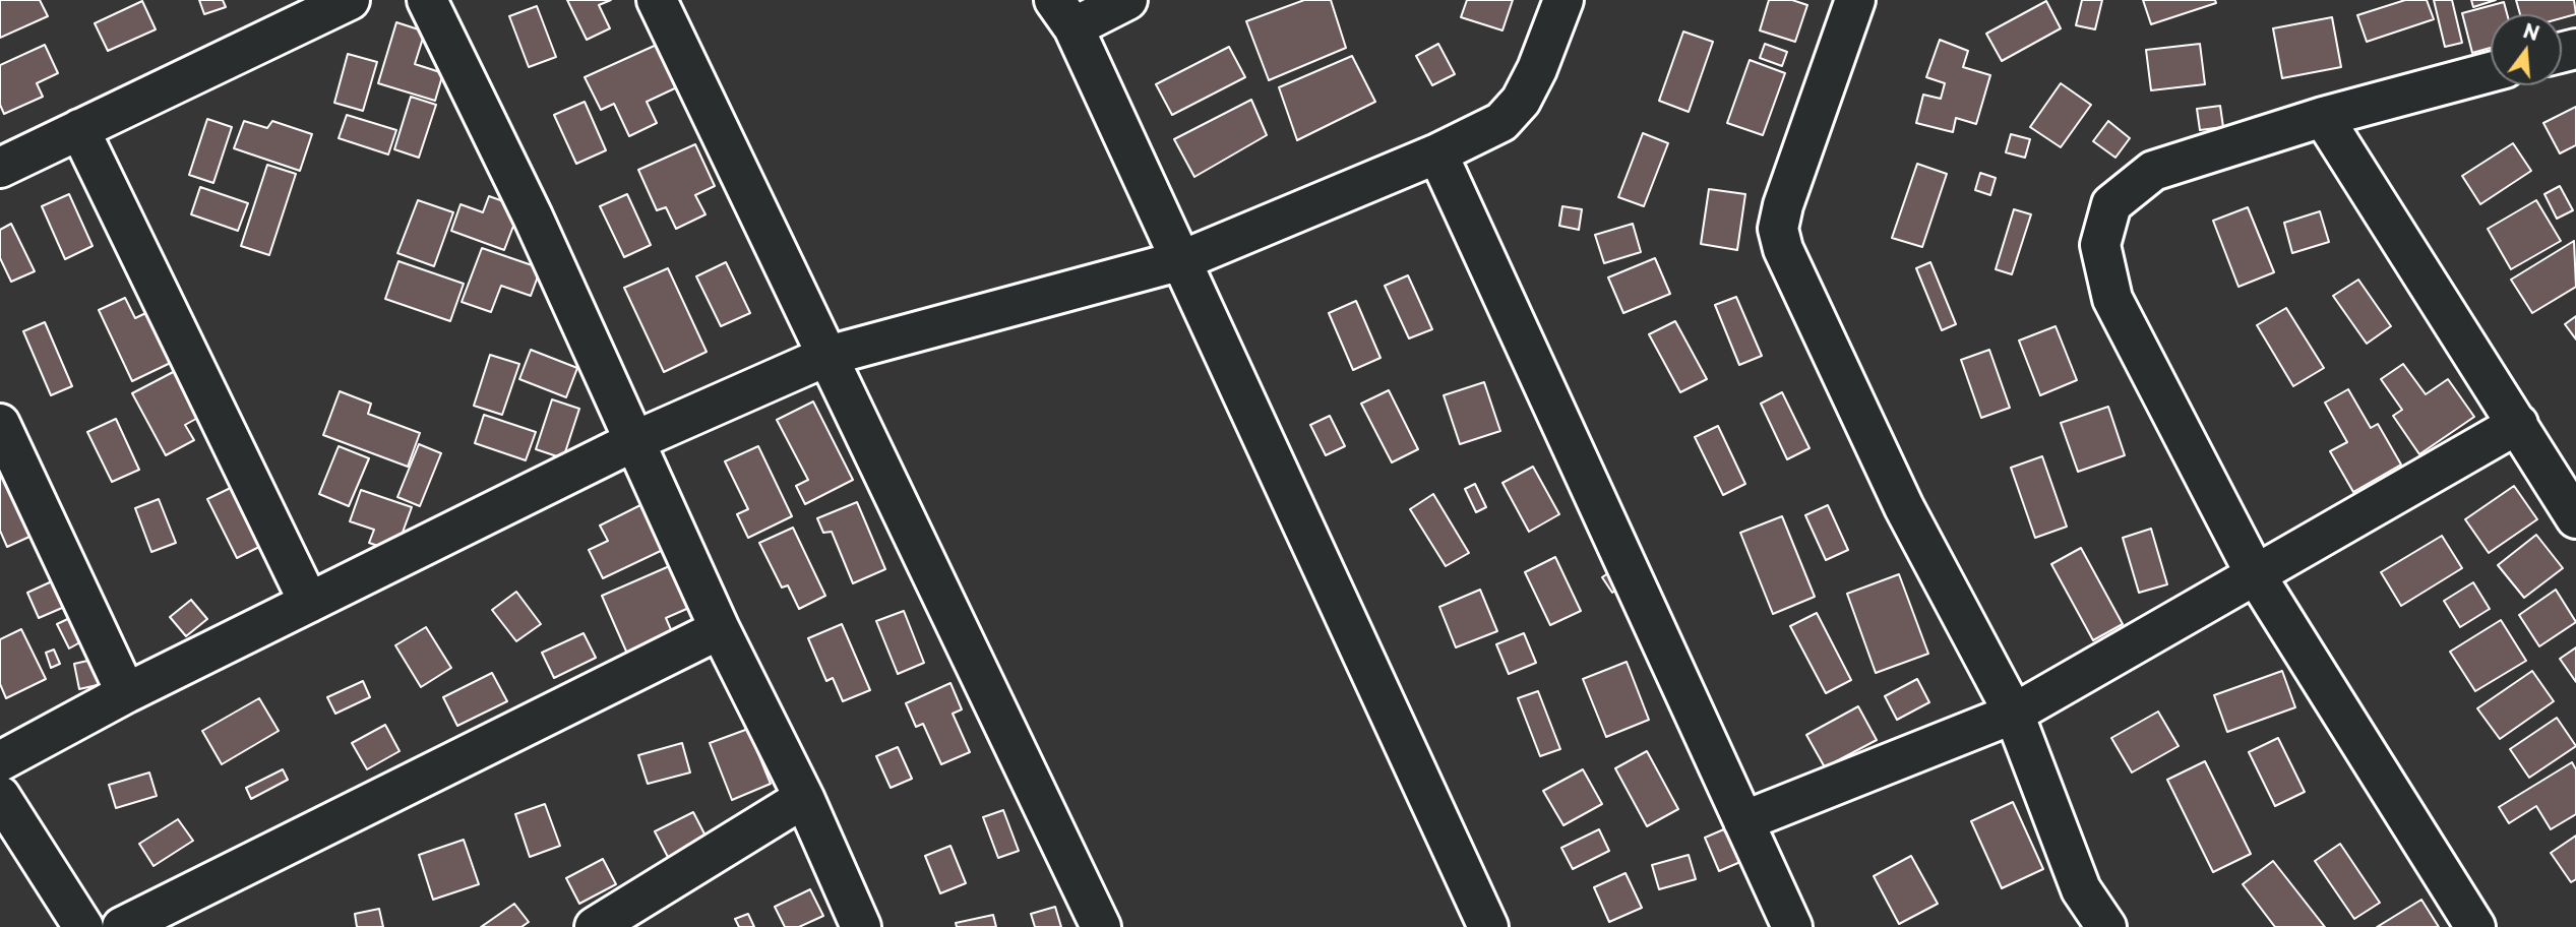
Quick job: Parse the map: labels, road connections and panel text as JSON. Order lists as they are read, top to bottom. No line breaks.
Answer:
{"north":"top"}
